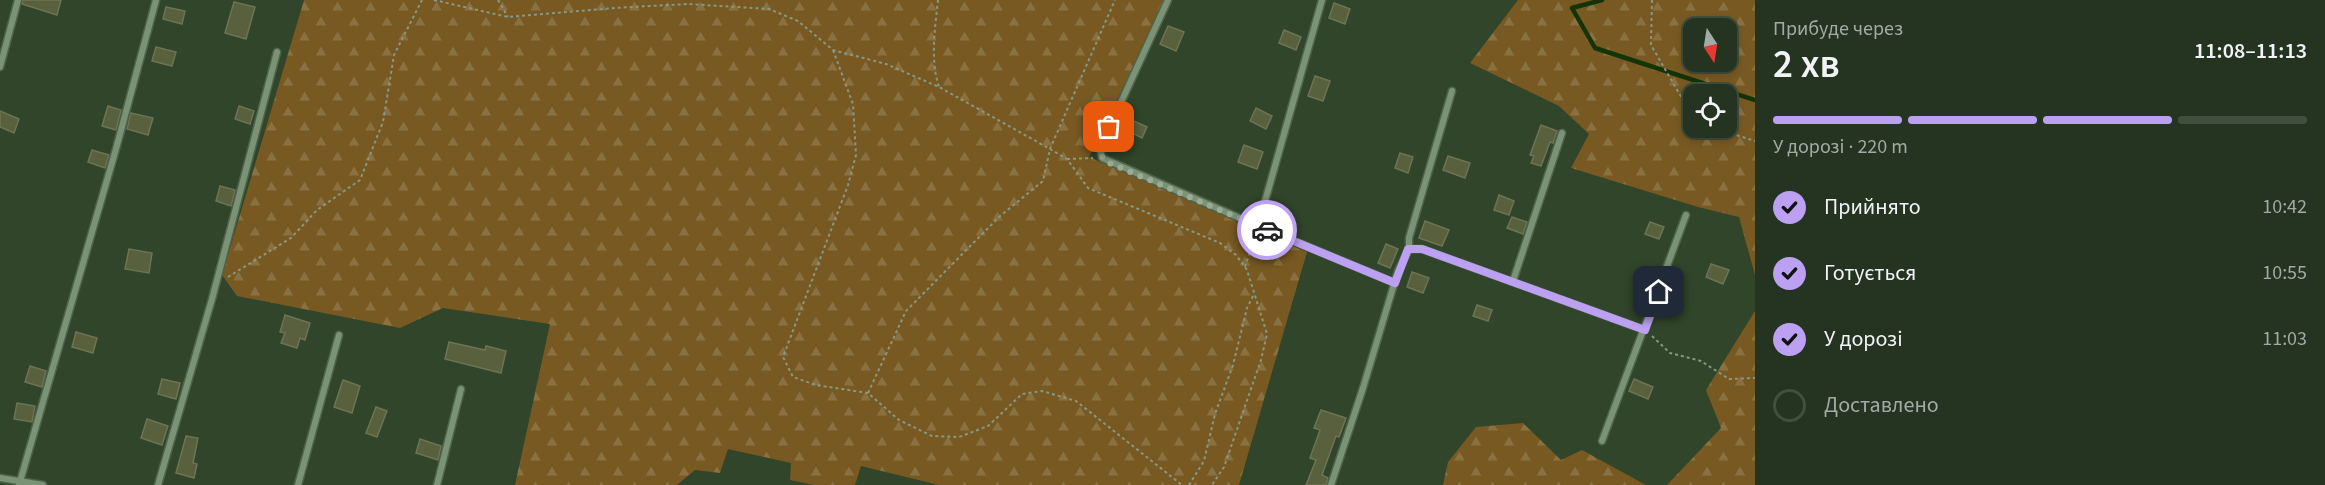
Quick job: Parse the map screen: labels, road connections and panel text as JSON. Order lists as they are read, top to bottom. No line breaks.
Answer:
{"north":"bottom","page":{"heading":["2 хв","Прибуде через","11:08–11:13"],"bar":"У дорозі · 220 m","list":[["Прийнято","10:42"],["Готується","10:55"],["У дорозі","11:03"],"Доставлено"]}}
